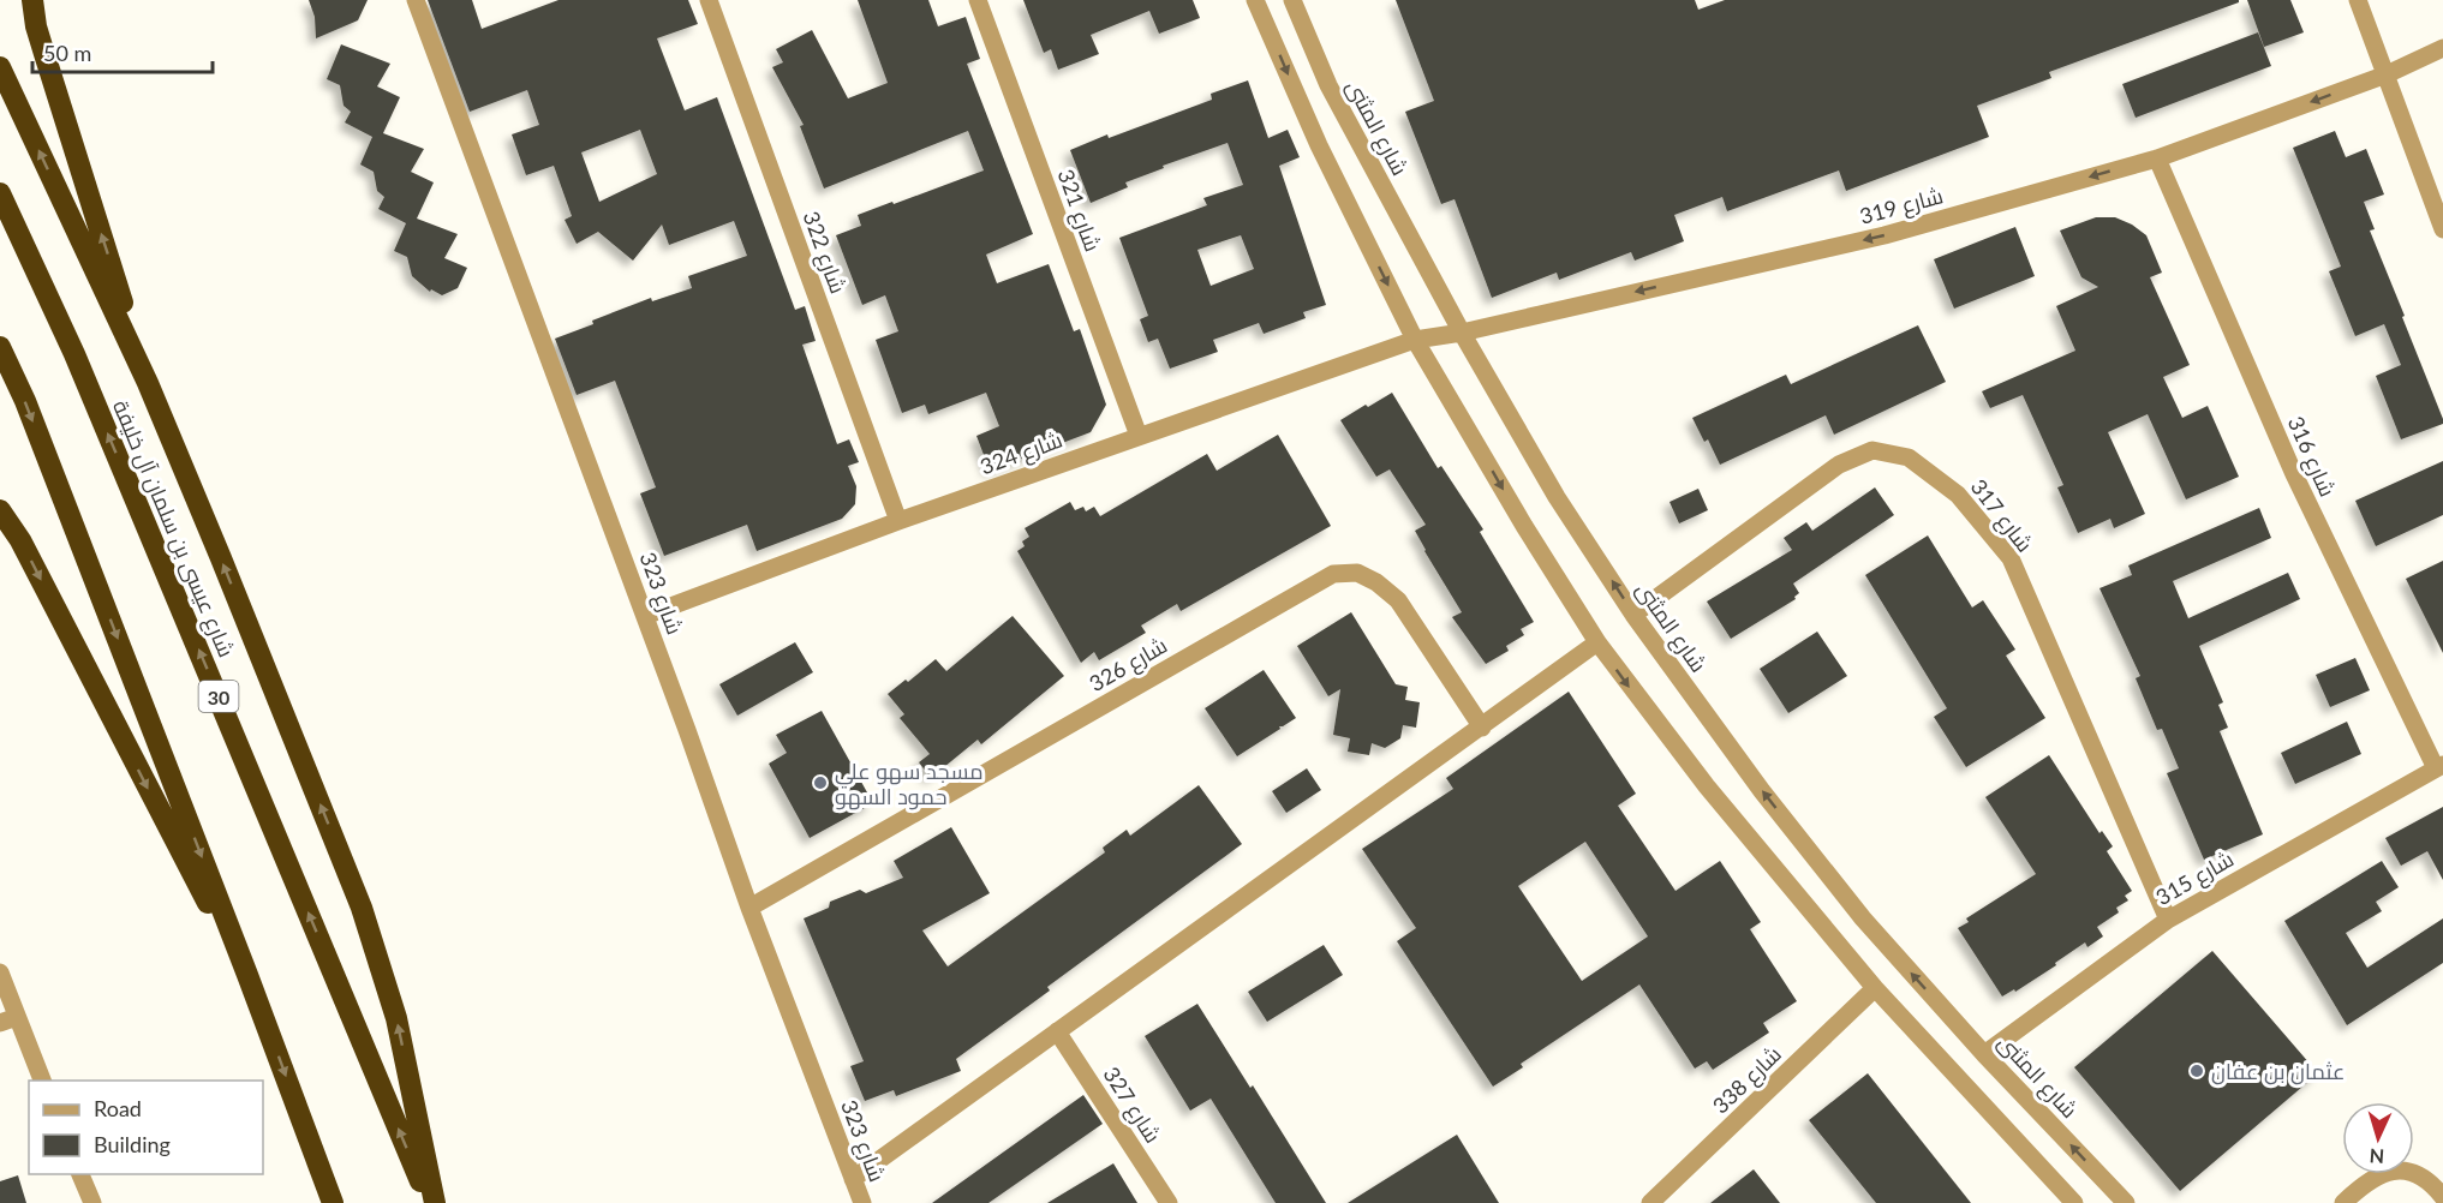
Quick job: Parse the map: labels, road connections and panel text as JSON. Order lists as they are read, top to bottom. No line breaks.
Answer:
{"streets":{"highway":["شارع عيسى بن سلمان آل خليفة","30"],"street":["شارع المثنى","شارع 319","شارع 321","شارع 322","شارع 324","شارع 316","شارع 317","شارع 323","شارع 326","شارع 315","شارع 338","شارع 327"]},"crossings":[["شارع المثنى","شارع 319"],["شارع المثنى","شارع 317"],["شارع المثنى","شارع 315"],["شارع 319","شارع 324"],["شارع 319","شارع 316"],["شارع 321","شارع 324"],["شارع 322","شارع 324"],["شارع 324","شارع 323"],["شارع 316","شارع 315"],["شارع 317","شارع 315"],["شارع 323","شارع 326"]],"one_way":["شارع 319"],"places":["مسجد سهو علي حمود السهو","عثمان بن عفان"],"legend":["Road","Building"],"scale_bar":"50 m","north":"bottom"}
